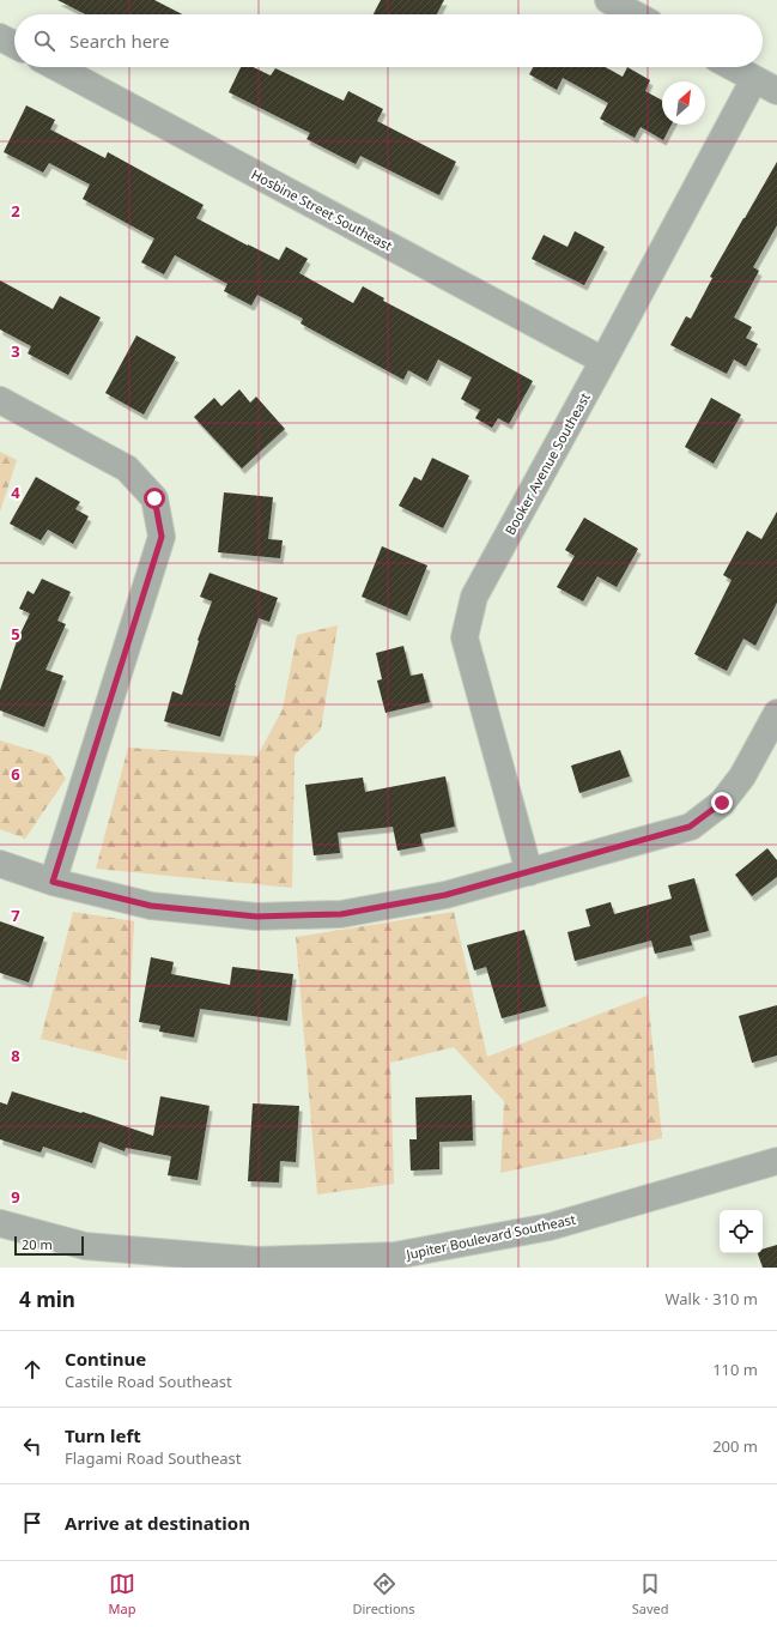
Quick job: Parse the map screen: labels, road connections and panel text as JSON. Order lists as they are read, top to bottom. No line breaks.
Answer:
{"streets":{"street":["Hosbine Street Southeast","Booker Avenue Southeast","Jupiter Boulevard Southeast"]},"crossings":[["Hosbine Street Southeast","Booker Avenue Southeast"]],"scale_bar":"20 m","north":"top right","page":{"search":"Search here","scale":"20 m","heading":["4 min","Walk · 310 m"],"list":[["Continue","Castile Road Southeast","110 m"],["Turn left","Flagami Road Southeast","200 m"],"Arrive at destination"],"nav":["Map","Directions","Saved"]},"grid":{"rows":["2","3","4","5","6","7","8","9"]}}
